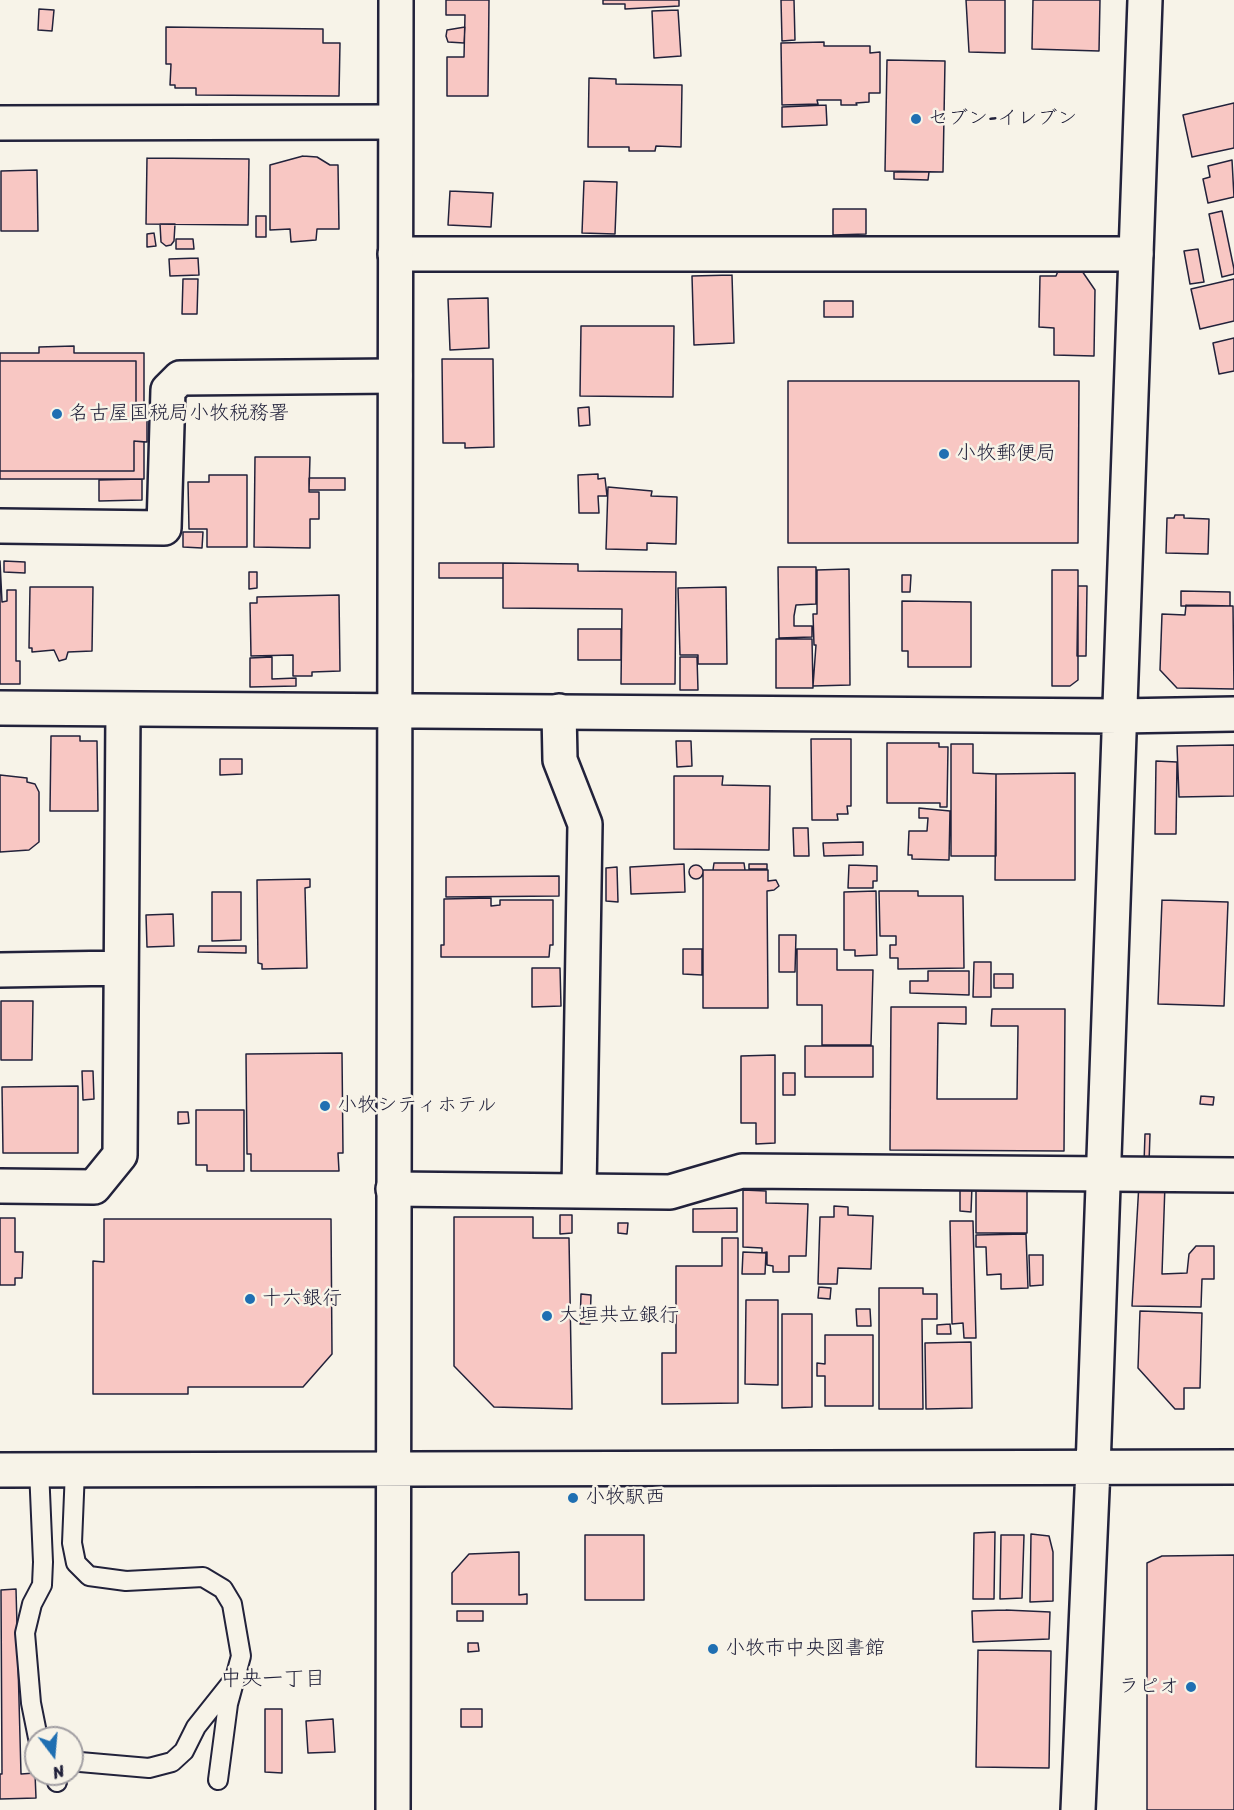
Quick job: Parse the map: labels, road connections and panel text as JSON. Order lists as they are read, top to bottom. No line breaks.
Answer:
{"districts":["中央一丁目"],"places":["セブン-イレブン","名古屋国税局小牧税務署","小牧郵便局","小牧シティホテル","十六銀行","大垣共立銀行","小牧駅西","小牧市中央図書館","ラピオ"],"north":"bottom"}
